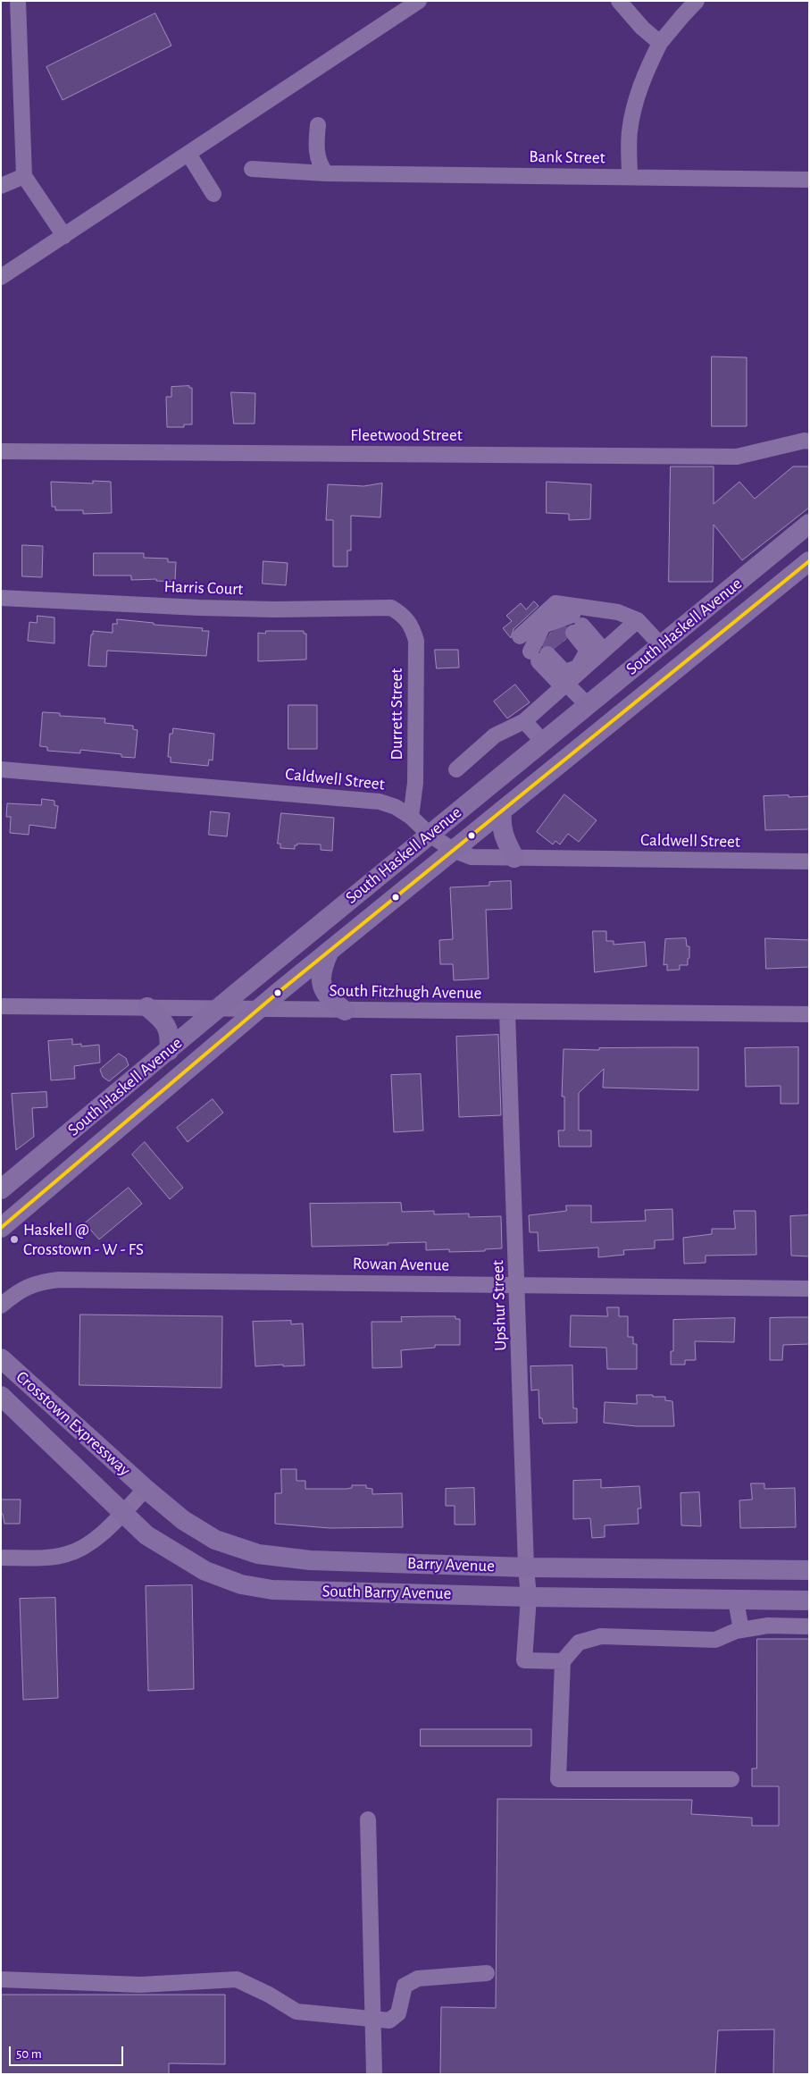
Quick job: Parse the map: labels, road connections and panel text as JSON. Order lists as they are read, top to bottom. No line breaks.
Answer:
{"streets":{"main road":["South Haskell Avenue","Crosstown Expressway","Barry Avenue","South Barry Avenue"],"street":["Bank Street","Fleetwood Street","Harris Court","Durrett Street","Caldwell Street","South Fitzhugh Avenue","Rowan Avenue","Upshur Street"]},"crossings":[["Harris Court","Durrett Street"],["South Haskell Avenue","Caldwell Street"],["South Haskell Avenue","South Fitzhugh Avenue"],["Durrett Street","Caldwell Street"],["South Fitzhugh Avenue","Upshur Street"],["Rowan Avenue","Upshur Street"],["Upshur Street","Barry Avenue"],["Upshur Street","South Barry Avenue"],["Crosstown Expressway","Barry Avenue"],["Crosstown Expressway","South Barry Avenue"]],"places":["Haskell @ Crosstown - W - FS"],"scale_bar":"50 m"}
